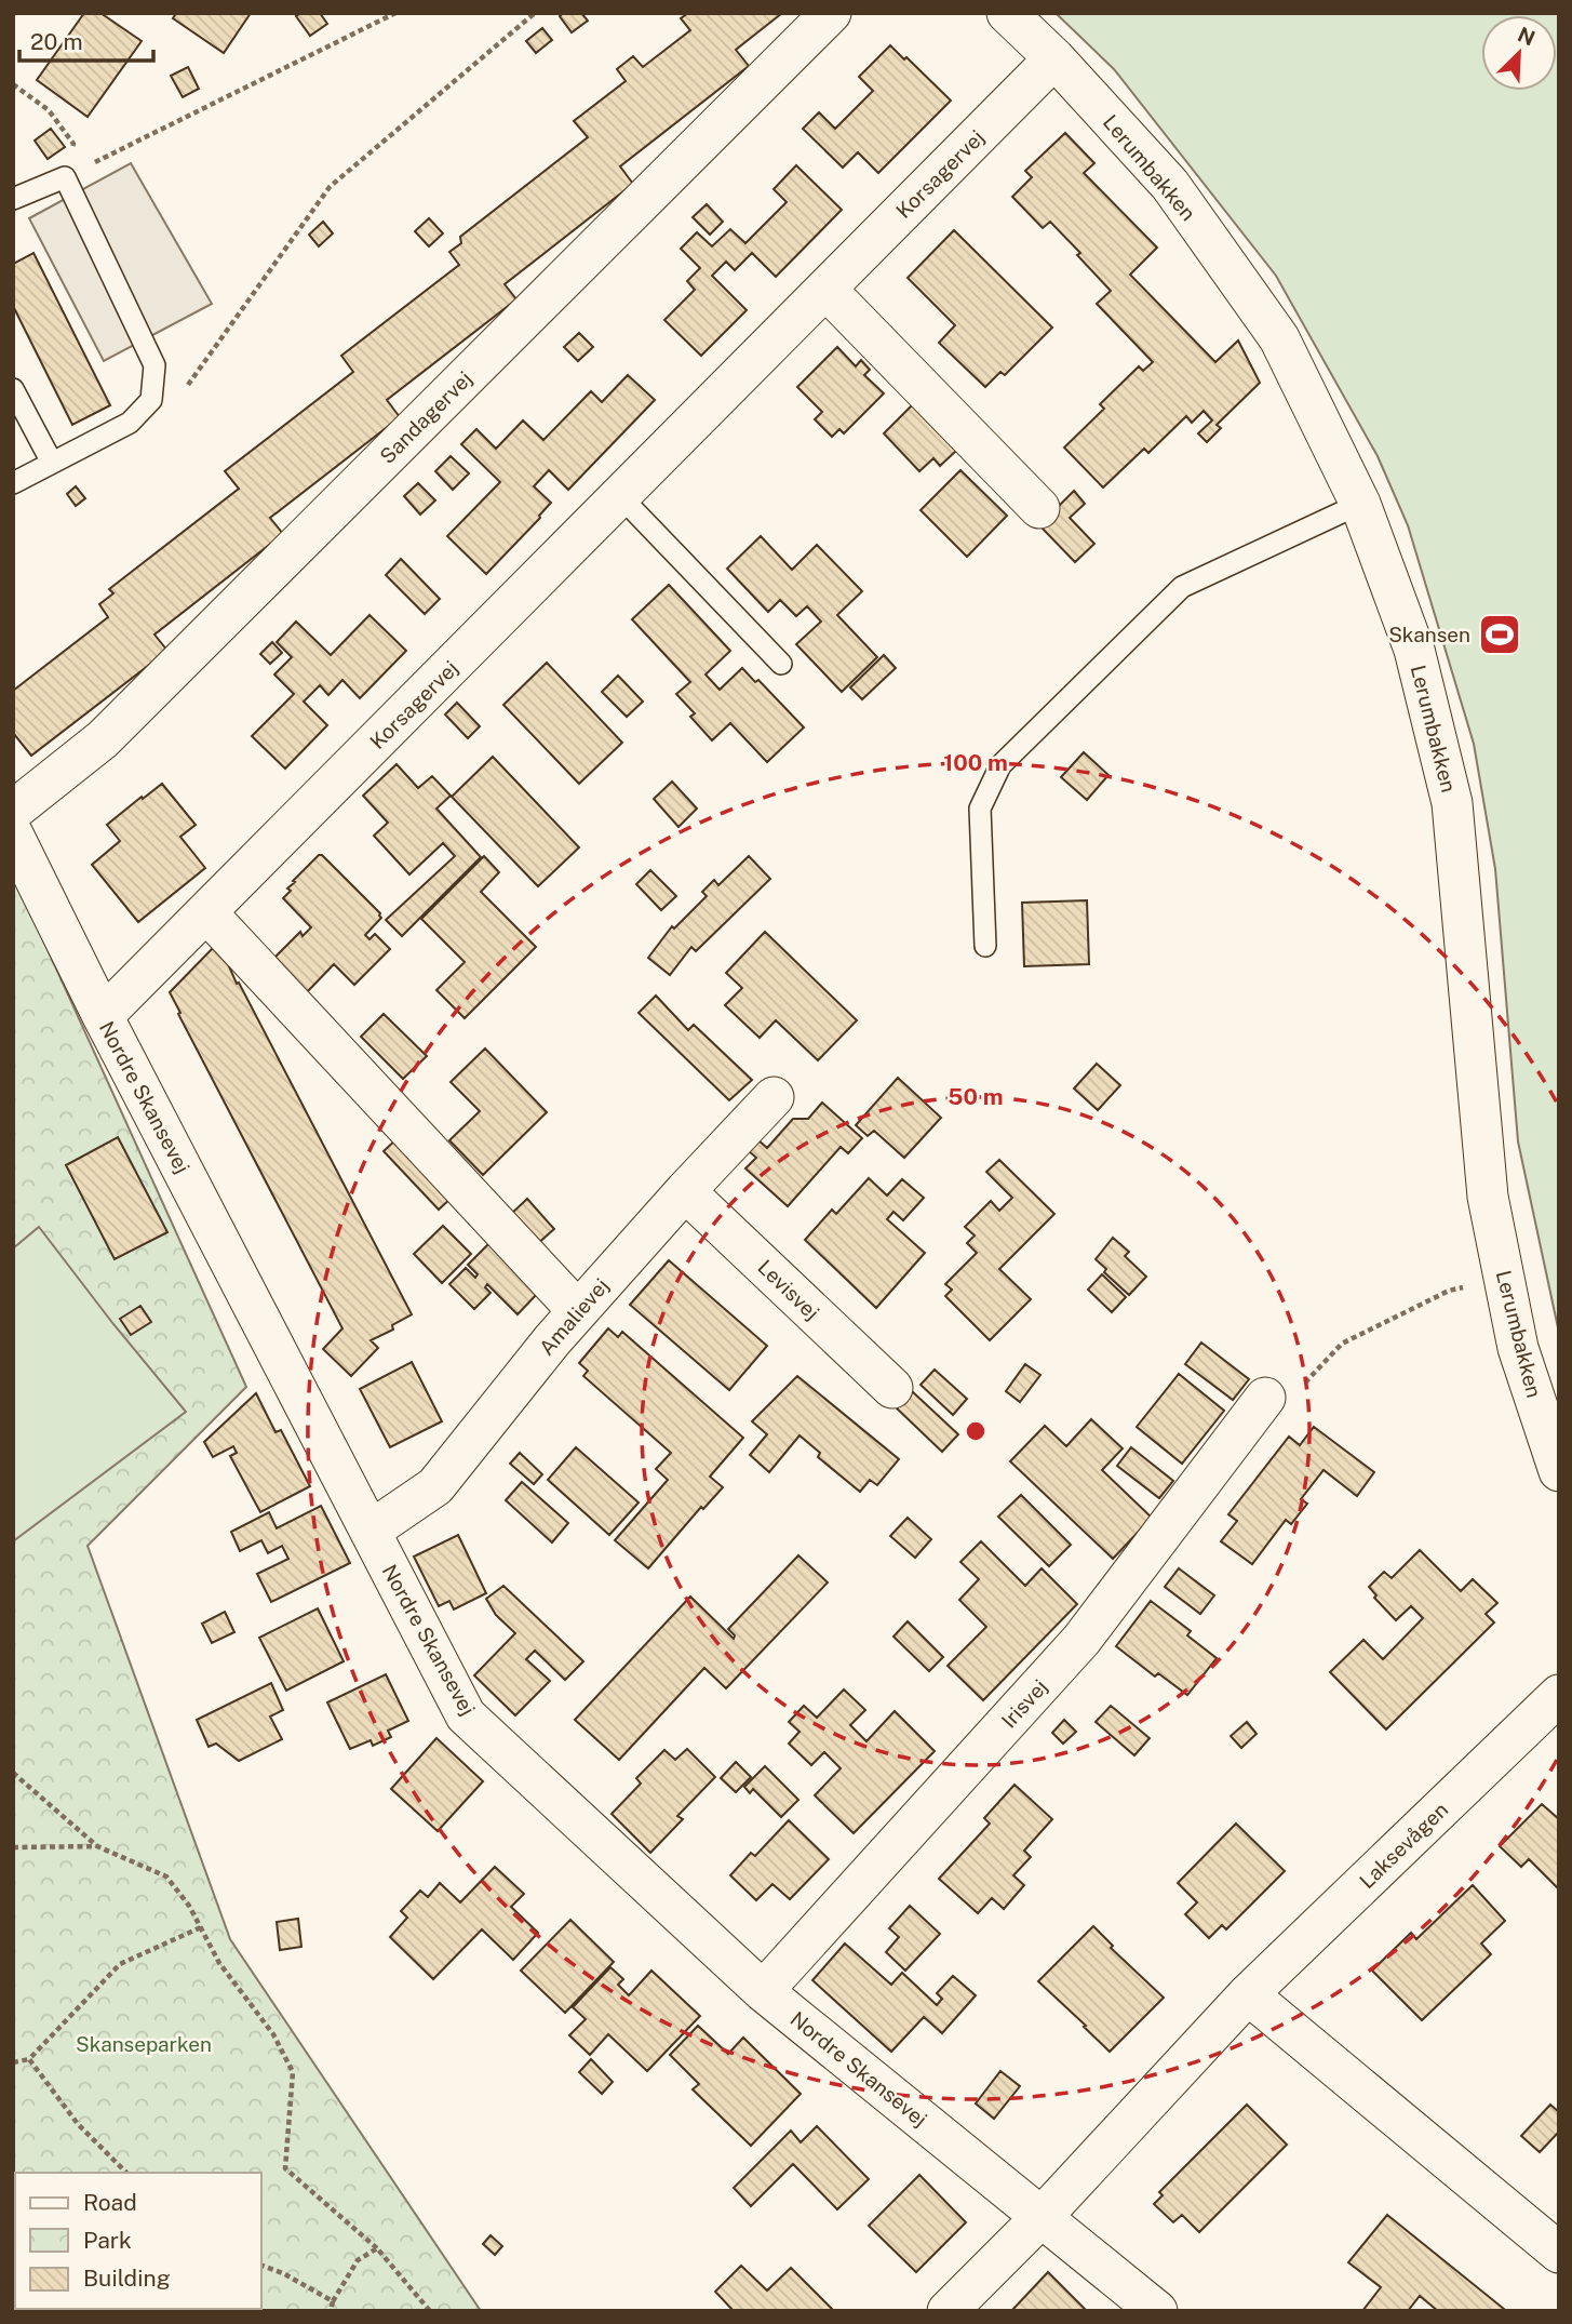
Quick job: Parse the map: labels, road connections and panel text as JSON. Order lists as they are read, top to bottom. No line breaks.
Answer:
{"streets":{"street":["Lerumbakken","Korsagervej","Sandagervej","Nordre Skansevej","Levisvej","Amalievej","Irisvej","Laksevågen"]},"crossings":[["Lerumbakken","Korsagervej"],["Korsagervej","Nordre Skansevej"],["Nordre Skansevej","Amalievej"],["Nordre Skansevej","Irisvej"],["Nordre Skansevej","Laksevågen"],["Levisvej","Amalievej"]],"parks":["Skanseparken"],"places":{"sports":["Skansen"]},"legend":["Road","Park","Building"],"scale_bar":"20 m","north":"top right","rings":["100 m","50 m"]}
